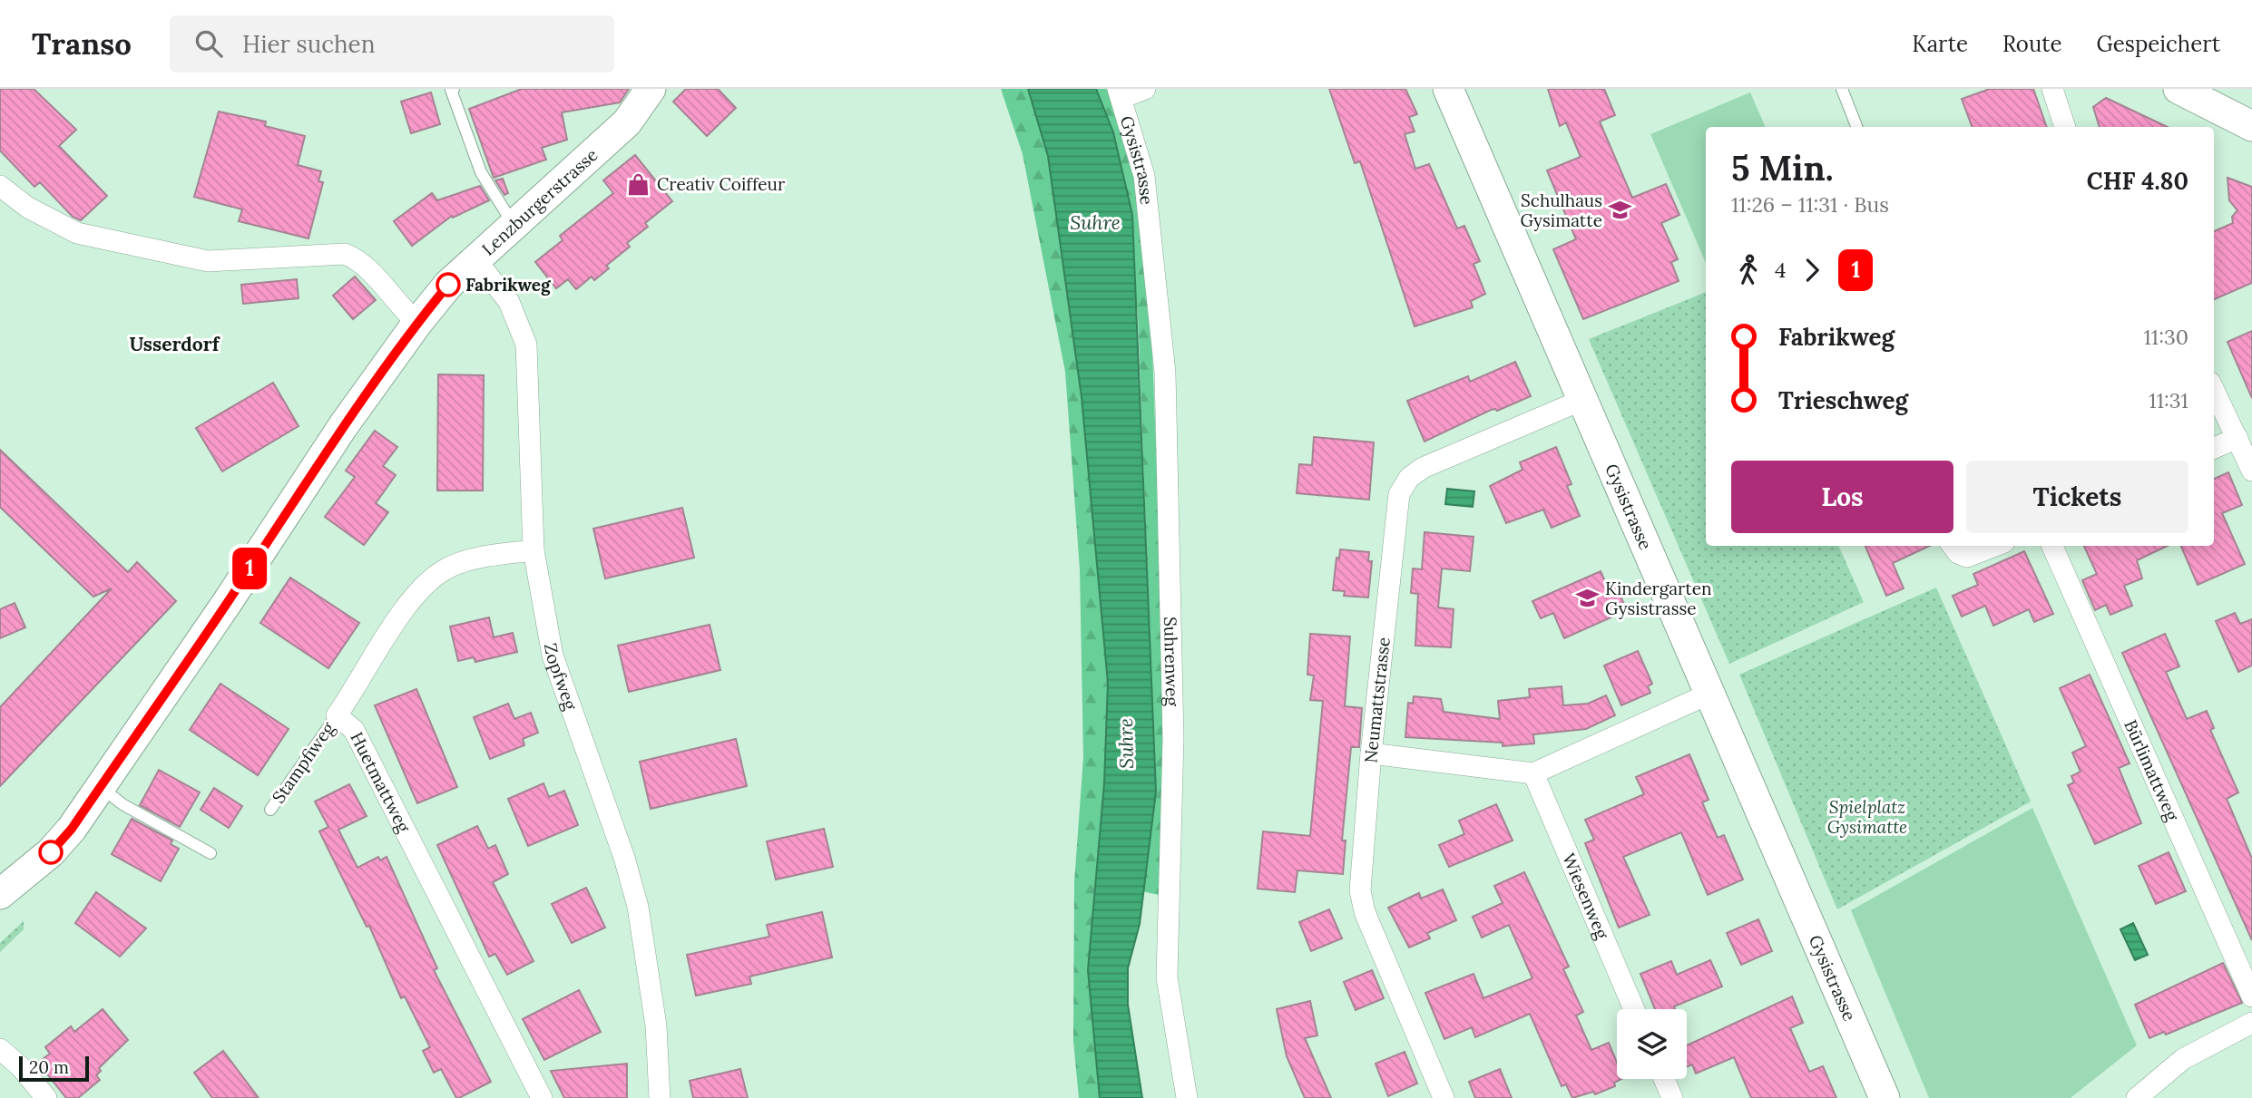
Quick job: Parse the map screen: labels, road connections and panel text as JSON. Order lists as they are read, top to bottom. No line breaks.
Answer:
{"streets":{"main road":["Gysistrasse","Lenzburgerstrasse"],"street":["Suhrenweg","Zopfweg","Neumattstrasse","Bürlimattweg","Huetmattweg","Wiesenweg"],"lane":["Stampfiweg"]},"crossings":[["Gysistrasse","Suhrenweg"],["Gysistrasse","Neumattstrasse"],["Lenzburgerstrasse","Zopfweg"],["Zopfweg","Huetmattweg"],["Stampfiweg","Huetmattweg"]],"districts":["Usserdorf"],"water":["Suhre"],"parks":["Spielplatz Gysimatte"],"places":{"shop":["Creativ Coiffeur"],"school or university":["Schulhaus Gysimatte","Kindergarten Gysistrasse"],"other":["Fabrikweg"]},"lines":["bus line 1"],"scale_bar":"20 m","page":{"header":"Transo","search":"Hier suchen","nav":["Karte","Route","Gespeichert"],"on_map":"1","heading":["5 Min.","11:26 – 11:31 · Bus","CHF 4.80"],"legs":["4","1"],"list":[{"name":"Fabrikweg","value":"11:30"},{"name":"Trieschweg","value":"11:31"}],"buttons":["Los","Tickets"],"scale":"20 m"}}
